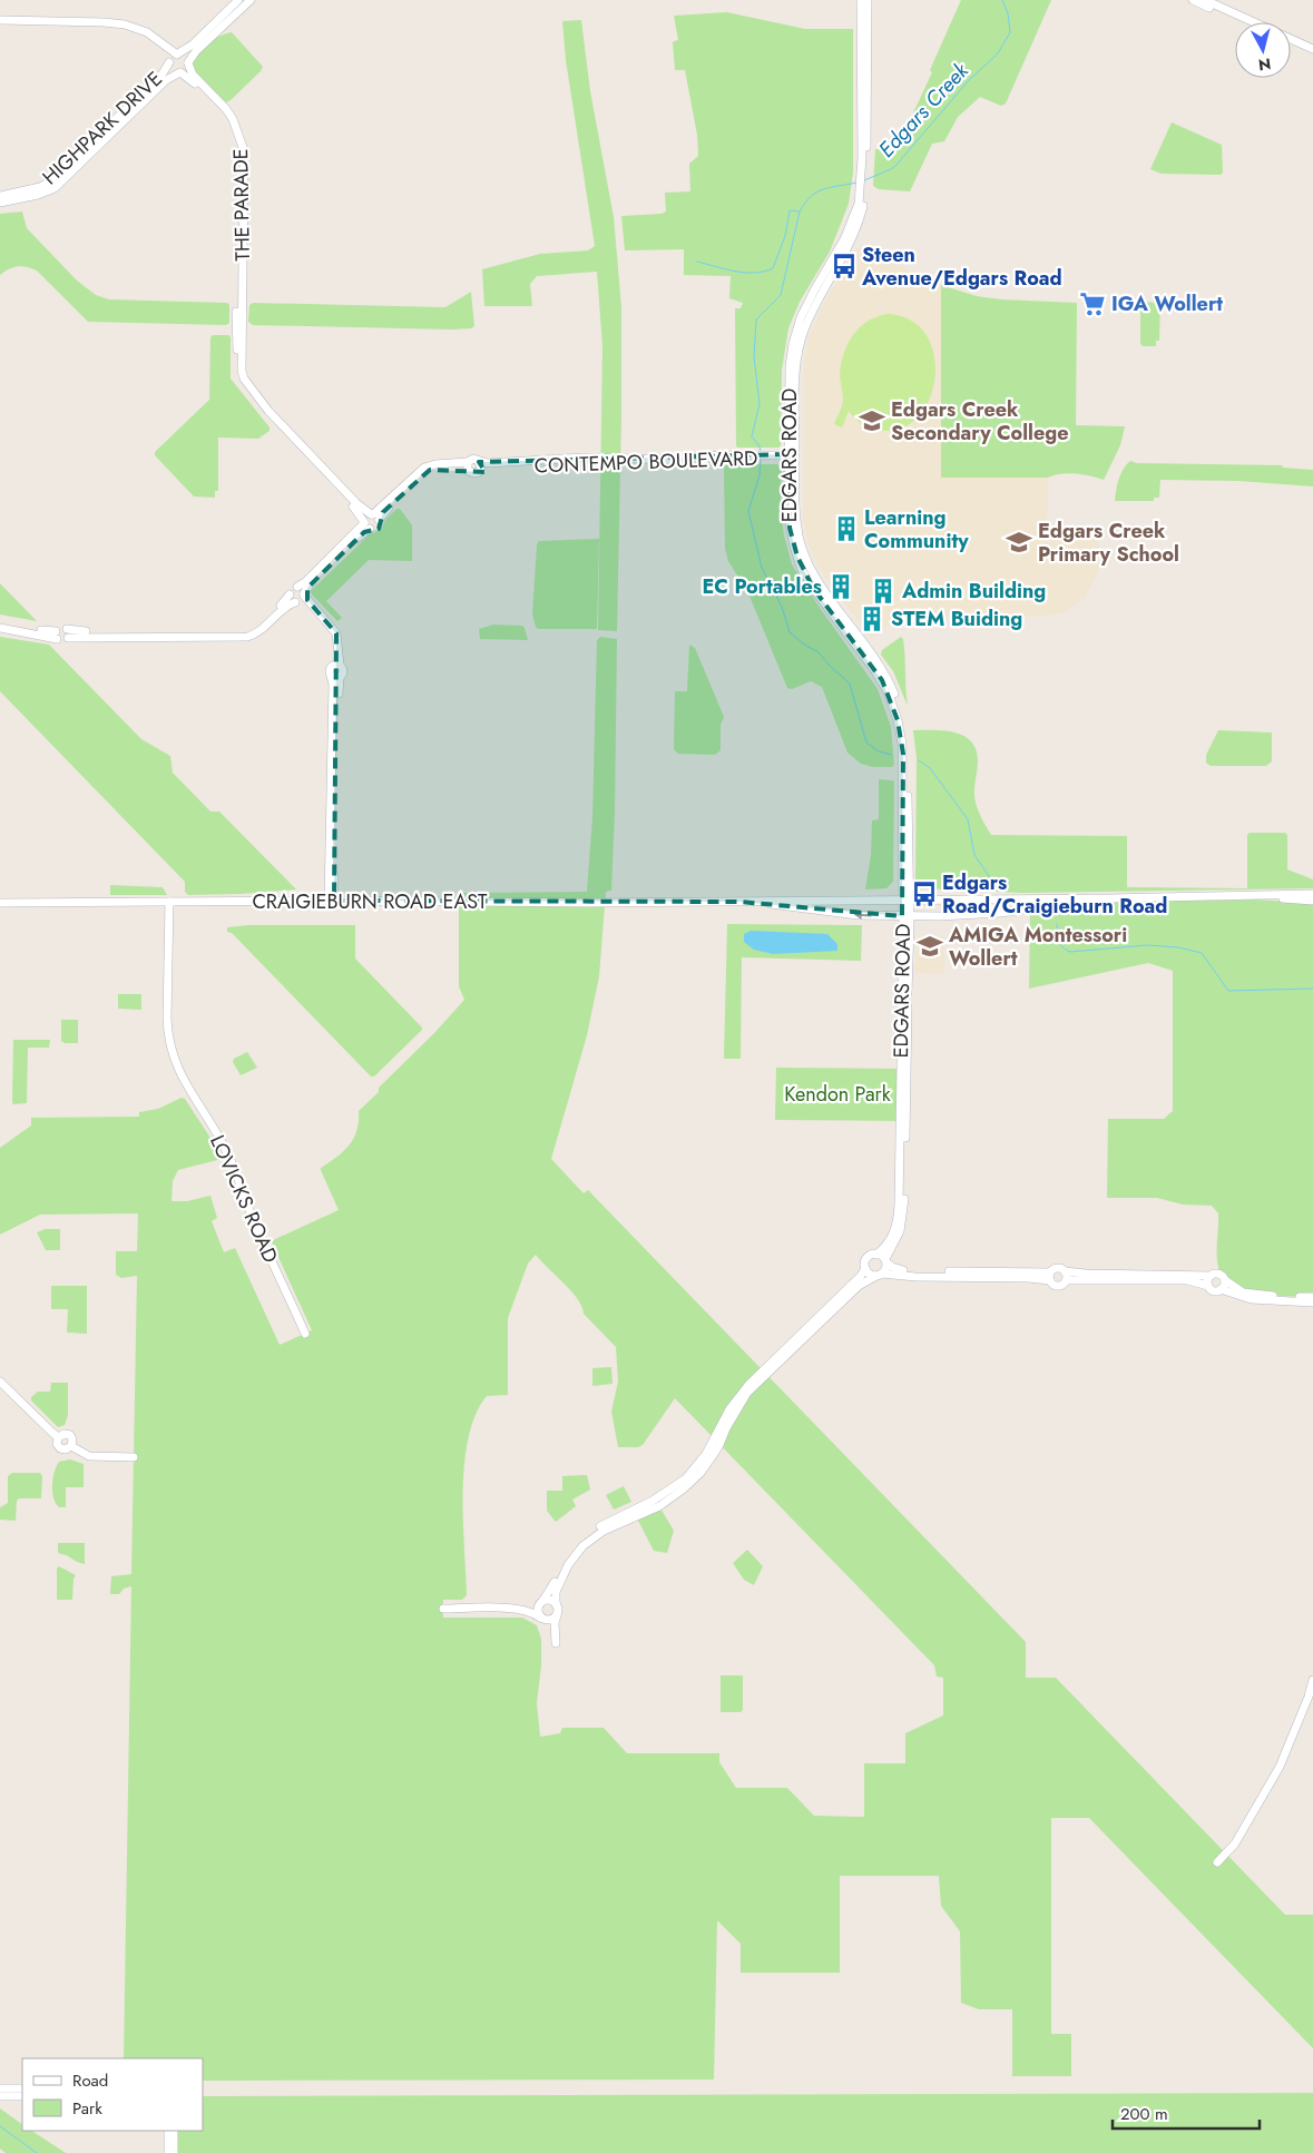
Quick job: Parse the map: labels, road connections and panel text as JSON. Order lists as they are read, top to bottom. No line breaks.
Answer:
{"streets":{"street":["HIGHPARK DRIVE","THE PARADE","EDGARS ROAD","CONTEMPO BOULEVARD","CRAIGIEBURN ROAD EAST","LOVICKS ROAD"]},"crossings":[["HIGHPARK DRIVE","THE PARADE"],["EDGARS ROAD","CONTEMPO BOULEVARD"],["EDGARS ROAD","CRAIGIEBURN ROAD EAST"],["CRAIGIEBURN ROAD EAST","LOVICKS ROAD"]],"water":["Edgars Creek"],"parks":["Kendon Park"],"places":{"bus stop":["Steen Avenue/Edgars Road","Edgars Road/Craigieburn Road"],"supermarket":["IGA Wollert"],"school or university":["Edgars Creek Secondary College","Edgars Creek Primary School","AMIGA Montessori Wollert"],"building":["Learning Community","EC Portables","Admin Building","STEM Buiding"]},"legend":["Road","Park"],"scale_bar":"200 m","north":"bottom"}
